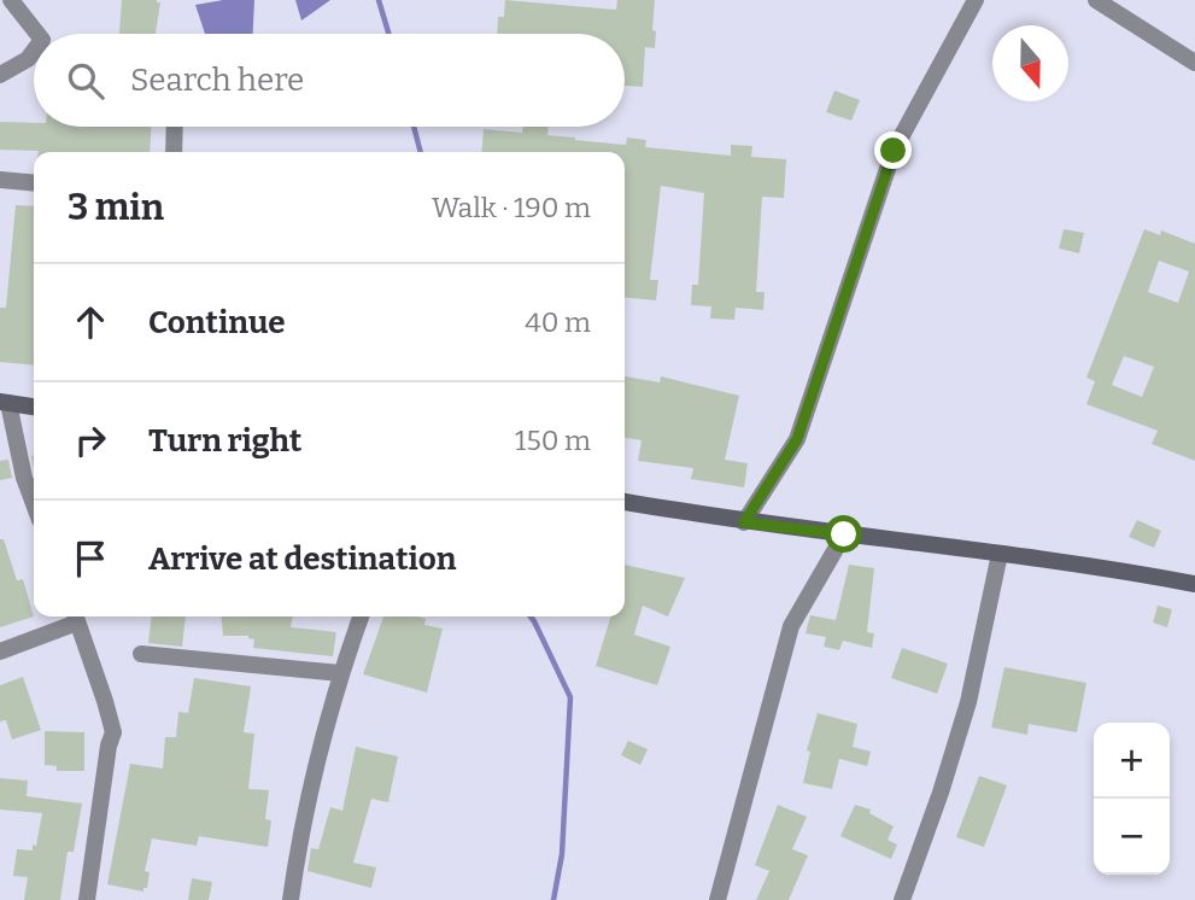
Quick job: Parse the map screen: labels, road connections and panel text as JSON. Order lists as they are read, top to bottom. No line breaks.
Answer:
{"north":"bottom","page":{"search":"Search here","heading":["3 min","Walk · 190 m"],"list":[["Continue","40 m"],["Turn right","150 m"],"Arrive at destination"],"map_buttons":["+","−"]}}
